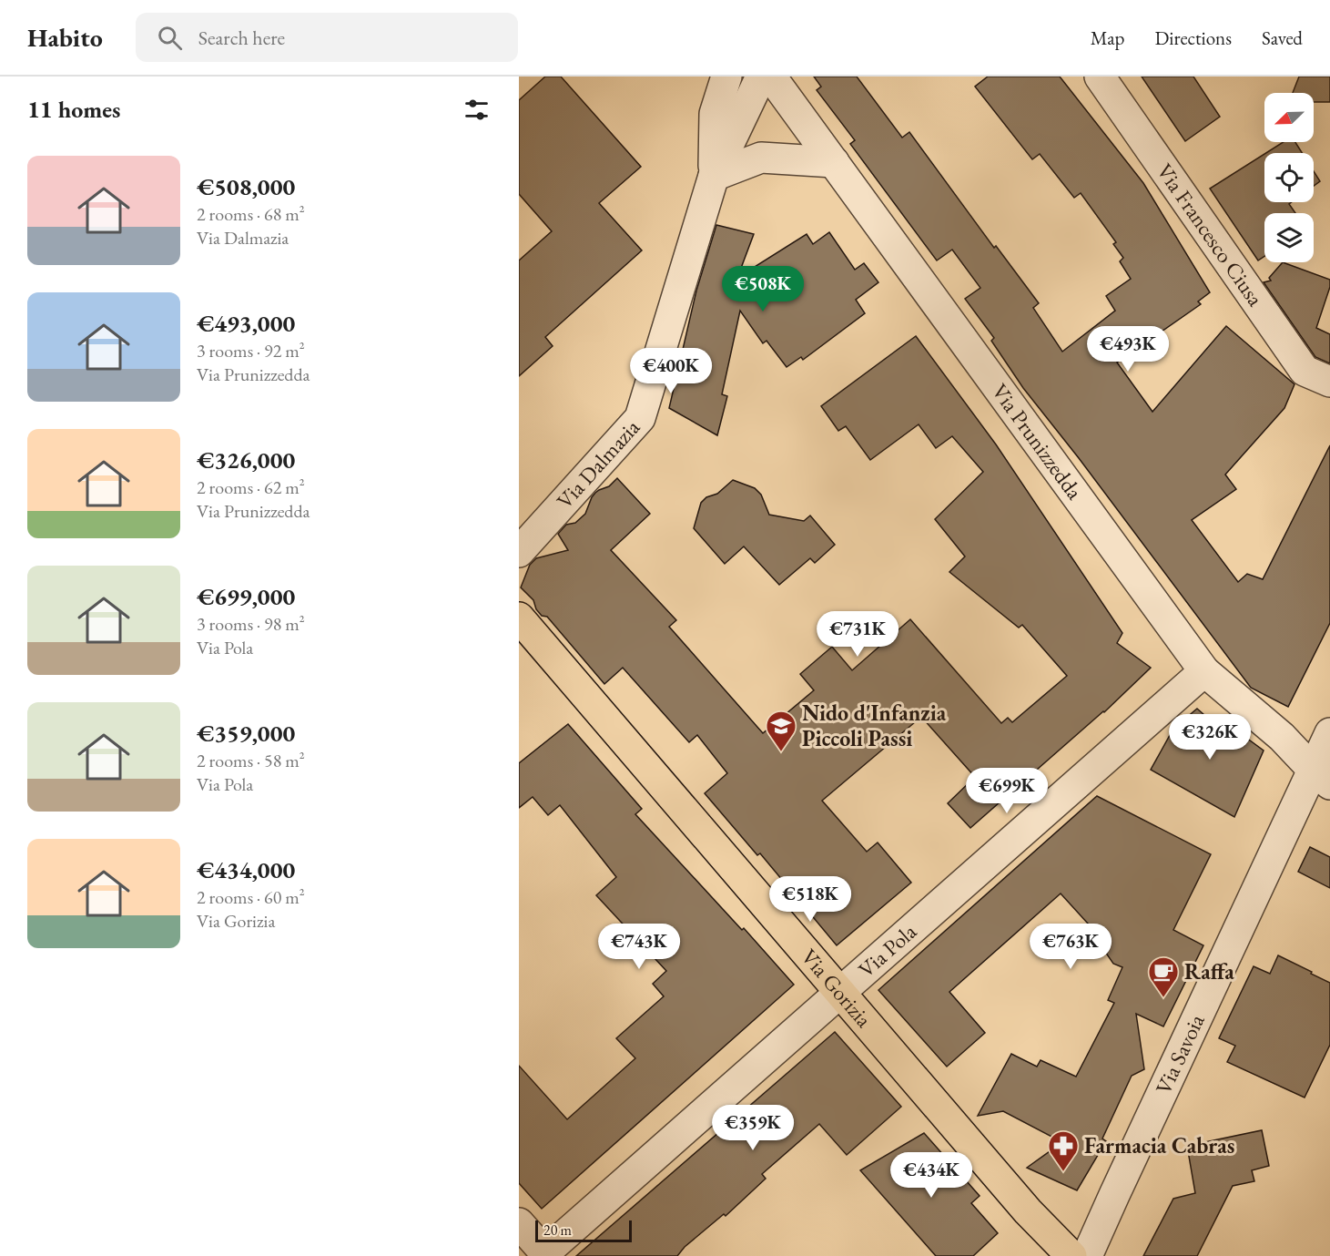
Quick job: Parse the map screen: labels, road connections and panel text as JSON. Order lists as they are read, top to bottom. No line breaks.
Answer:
{"streets":{"main road":["Via Gorizia"],"street":["Via Francesco Ciusa","Via Prunizzedda","Via Dalmazia","Via Pola","Via Savoia"]},"crossings":[["Via Prunizzedda","Via Pola"],["Via Prunizzedda","Via Savoia"],["Via Pola","Via Gorizia"]],"places":{"school or university":["Nido d'Infanzia Piccoli Passi"],"cafe":["Raffa"],"pharmacy":["Farmacia Cabras"]},"scale_bar":"20 m","north":"bottom left","page":{"header":"Habito","search":"Search here","nav":["Map","Directions","Saved"],"heading":"11 homes","list":[{"name":"€508,000","note":"2 rooms · 68 m² · Via Dalmazia"},{"name":"€493,000","note":"3 rooms · 92 m² · Via Prunizzedda"},{"name":"€326,000","note":"2 rooms · 62 m² · Via Prunizzedda"},{"name":"€699,000","note":"3 rooms · 98 m² · Via Pola"},{"name":"€359,000","note":"2 rooms · 58 m² · Via Pola"},{"name":"€434,000","note":"2 rooms · 60 m² · Via Gorizia"}],"price":["€508K","€493K","€400K","€731K","€326K","€699K","€518K","€743K","€763K","€359K","€434K"],"scale":"20 m"}}
